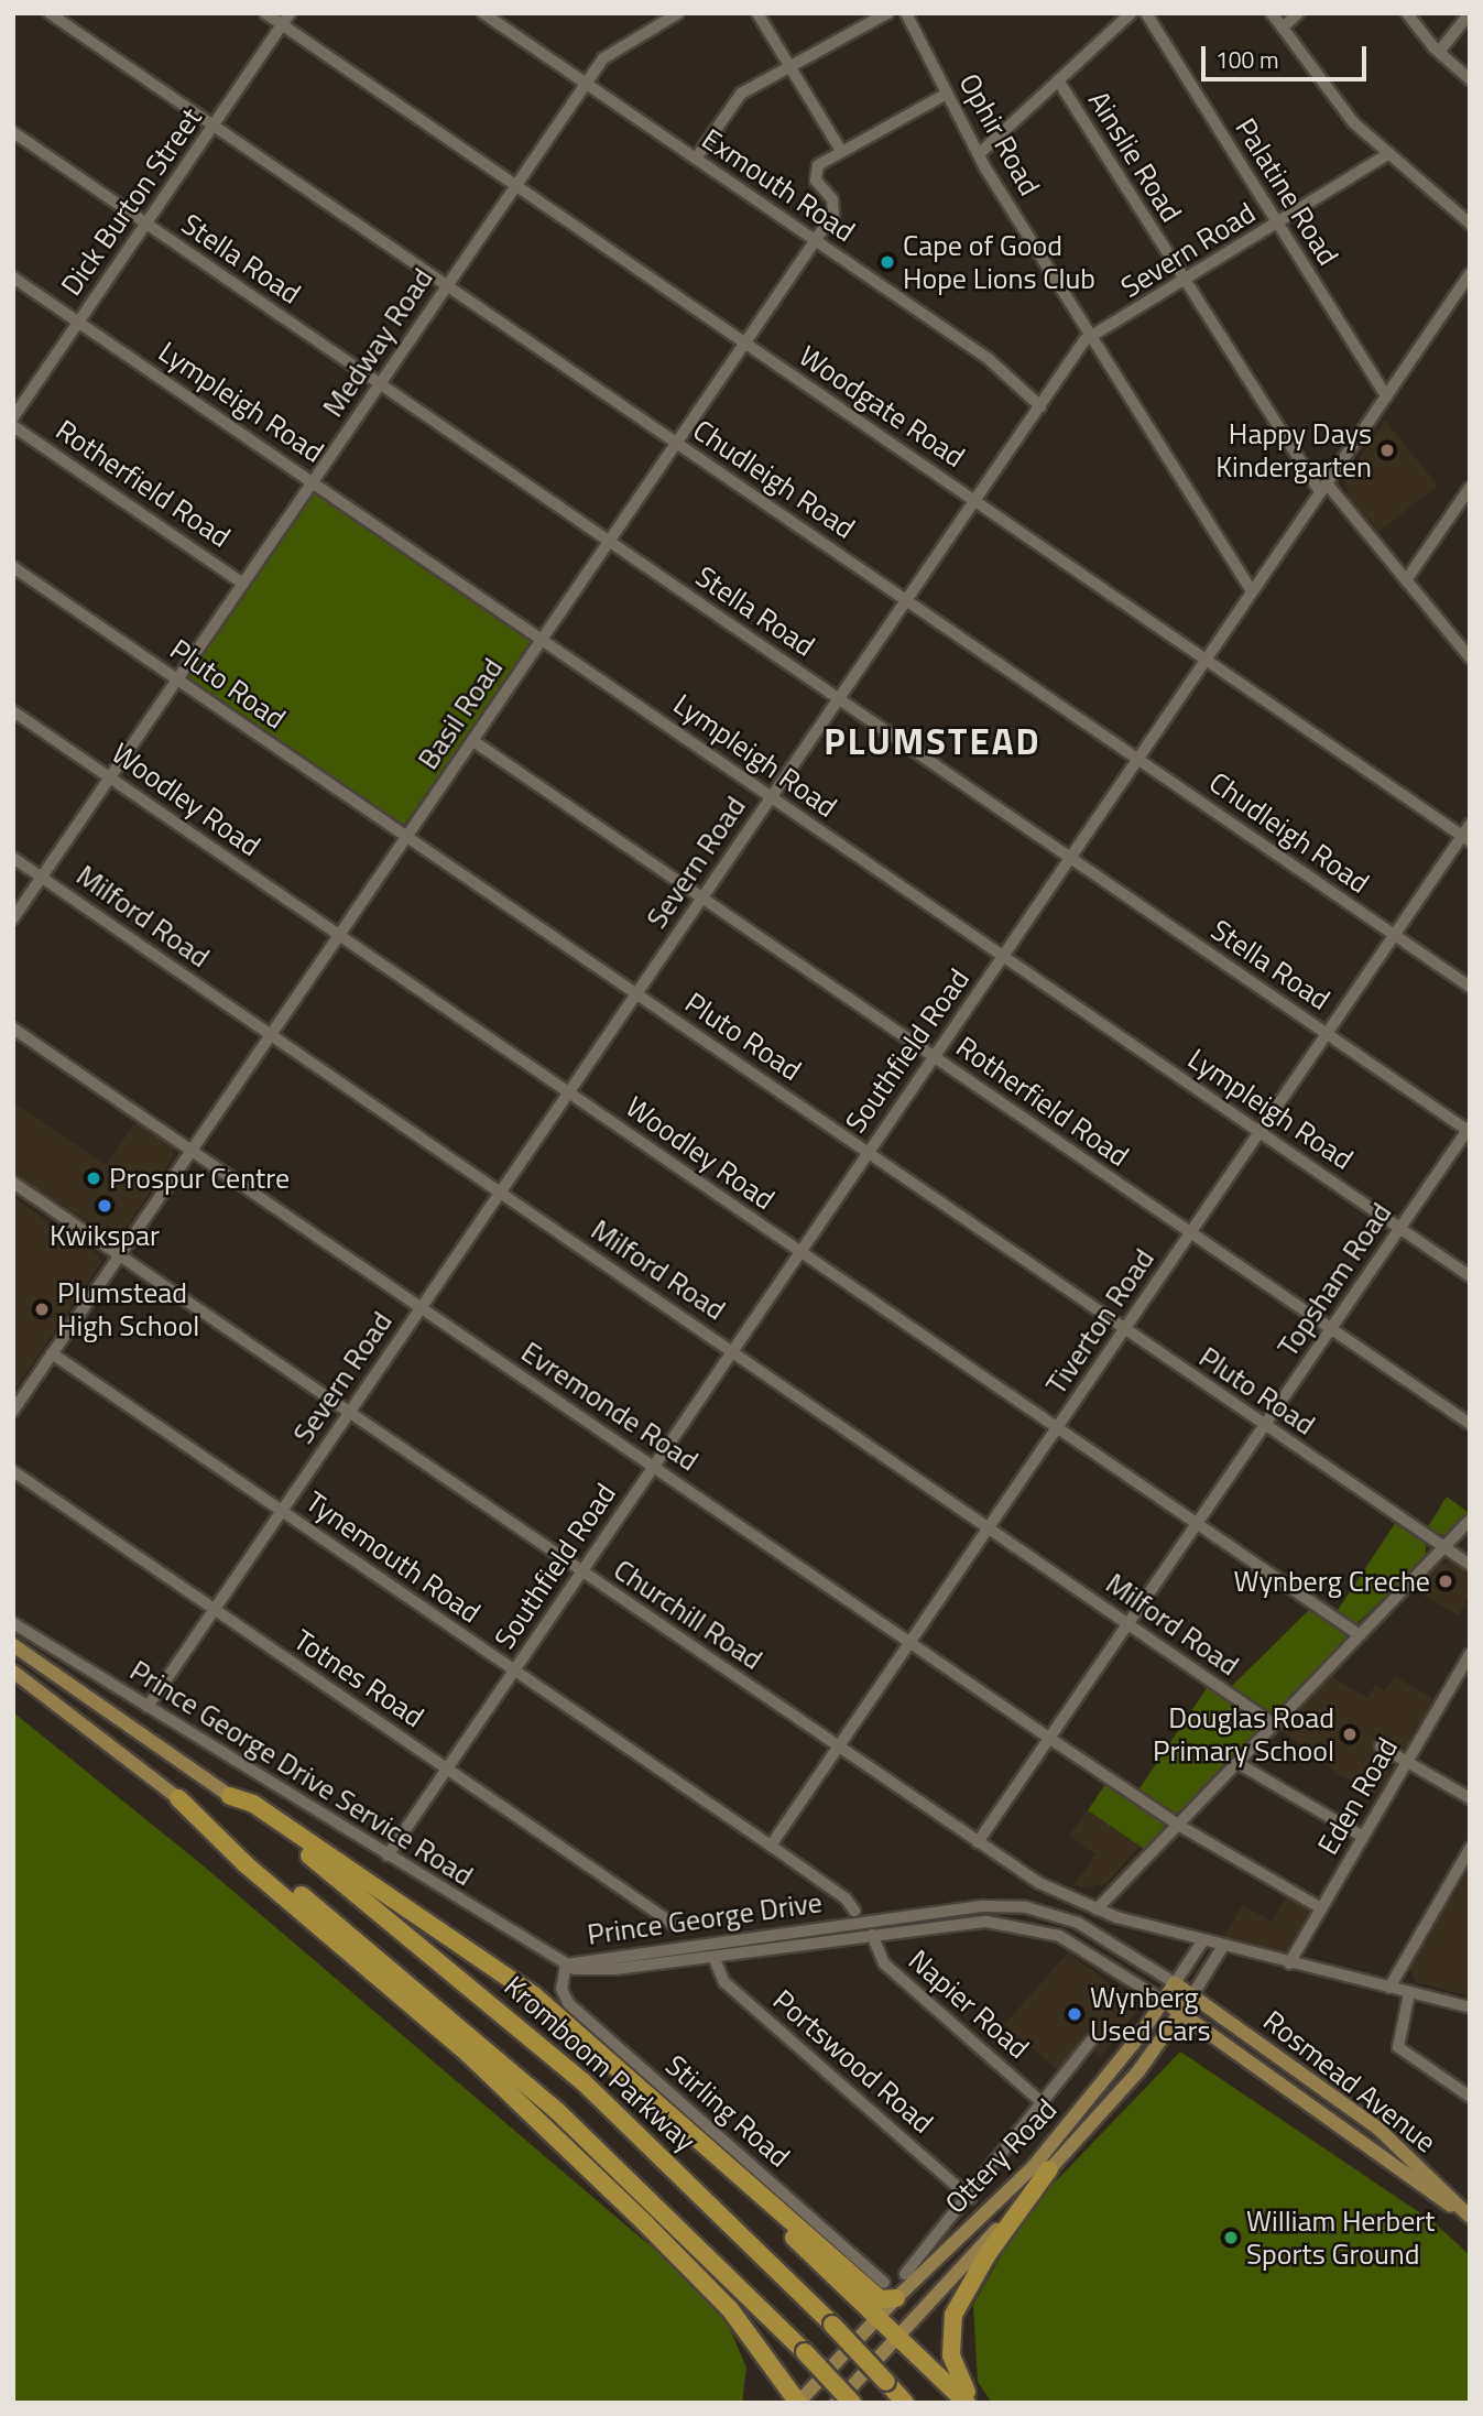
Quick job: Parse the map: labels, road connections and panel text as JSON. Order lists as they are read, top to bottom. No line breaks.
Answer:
{"streets":{"highway":["Kromboom Parkway"],"main road":["Rosmead Avenue","Ottery Road"],"street":["Ophir Road","Ainslie Road","Exmouth Road","Palatine Road","Dick Burton Street","Severn Road","Stella Road","Medway Road","Lympleigh Road","Woodgate Road","Chudleigh Road","Rotherfield Road","Pluto Road","Basil Road","Woodley Road","Milford Road","Southfield Road","Topsham Road","Tiverton Road","Evremonde Road","Tynemouth Road","Churchill Road","Totnes Road","Prince George Drive Service Road","Eden Road","Prince George Drive","Napier Road","Portswood Road","Stirling Road"]},"crossings":[["Ophir Road","Severn Road"],["Ophir Road","Basil Road"],["Ophir Road","Southfield Road"],["Ainslie Road","Severn Road"],["Ainslie Road","Southfield Road"],["Exmouth Road","Severn Road"],["Exmouth Road","Medway Road"],["Exmouth Road","Basil Road"],["Palatine Road","Severn Road"],["Palatine Road","Southfield Road"],["Dick Burton Street","Stella Road"],["Dick Burton Street","Lympleigh Road"],["Dick Burton Street","Woodgate Road"],["Dick Burton Street","Chudleigh Road"],["Severn Road","Stella Road"],["Severn Road","Lympleigh Road"],["Severn Road","Woodgate Road"],["Severn Road","Chudleigh Road"],["Severn Road","Rotherfield Road"],["Severn Road","Pluto Road"],["Severn Road","Woodley Road"],["Severn Road","Milford Road"],["Severn Road","Evremonde Road"],["Severn Road","Tynemouth Road"],["Severn Road","Churchill Road"],["Severn Road","Totnes Road"],["Severn Road","Prince George Drive Service Road"],["Stella Road","Medway Road"],["Stella Road","Basil Road"],["Stella Road","Southfield Road"],["Stella Road","Topsham Road"],["Stella Road","Tiverton Road"],["Medway Road","Lympleigh Road"],["Medway Road","Woodgate Road"],["Medway Road","Chudleigh Road"],["Medway Road","Rotherfield Road"],["Medway Road","Pluto Road"],["Medway Road","Woodley Road"],["Medway Road","Milford Road"],["Lympleigh Road","Basil Road"],["Lympleigh Road","Southfield Road"],["Lympleigh Road","Topsham Road"],["Lympleigh Road","Tiverton Road"],["Woodgate Road","Basil Road"],["Woodgate Road","Southfield Road"],["Woodgate Road","Tiverton Road"],["Chudleigh Road","Basil Road"],["Chudleigh Road","Southfield Road"],["Chudleigh Road","Tiverton Road"],["Rotherfield Road","Basil Road"],["Rotherfield Road","Southfield Road"],["Rotherfield Road","Topsham Road"],["Rotherfield Road","Tiverton Road"],["Pluto Road","Basil Road"],["Pluto Road","Southfield Road"],["Pluto Road","Topsham Road"],["Pluto Road","Tiverton Road"],["Basil Road","Woodley Road"],["Basil Road","Milford Road"],["Basil Road","Evremonde Road"],["Basil Road","Tynemouth Road"],["Basil Road","Churchill Road"],["Woodley Road","Southfield Road"],["Woodley Road","Topsham Road"],["Woodley Road","Tiverton Road"],["Milford Road","Southfield Road"],["Milford Road","Topsham Road"],["Milford Road","Tiverton Road"],["Southfield Road","Evremonde Road"],["Southfield Road","Tynemouth Road"],["Southfield Road","Churchill Road"],["Southfield Road","Totnes Road"],["Southfield Road","Prince George Drive Service Road"],["Topsham Road","Evremonde Road"],["Topsham Road","Churchill Road"],["Tiverton Road","Evremonde Road"],["Tiverton Road","Tynemouth Road"],["Tiverton Road","Churchill Road"],["Evremonde Road","Eden Road"],["Churchill Road","Ottery Road"],["Prince George Drive Service Road","Prince George Drive"],["Prince George Drive Service Road","Stirling Road"],["Prince George Drive","Napier Road"],["Prince George Drive","Portswood Road"],["Prince George Drive","Rosmead Avenue"],["Prince George Drive","Stirling Road"],["Prince George Drive","Ottery Road"],["Rosmead Avenue","Ottery Road"]],"districts":["PLUMSTEAD"],"places":["Cape of Good Hope Lions Club","Happy Days Kindergarten","Prospur Centre","Kwikspar","Plumstead High School","Wynberg Creche","Douglas Road Primary School","Wynberg Used Cars","William Herbert Sports Ground"],"scale_bar":"100 m"}
